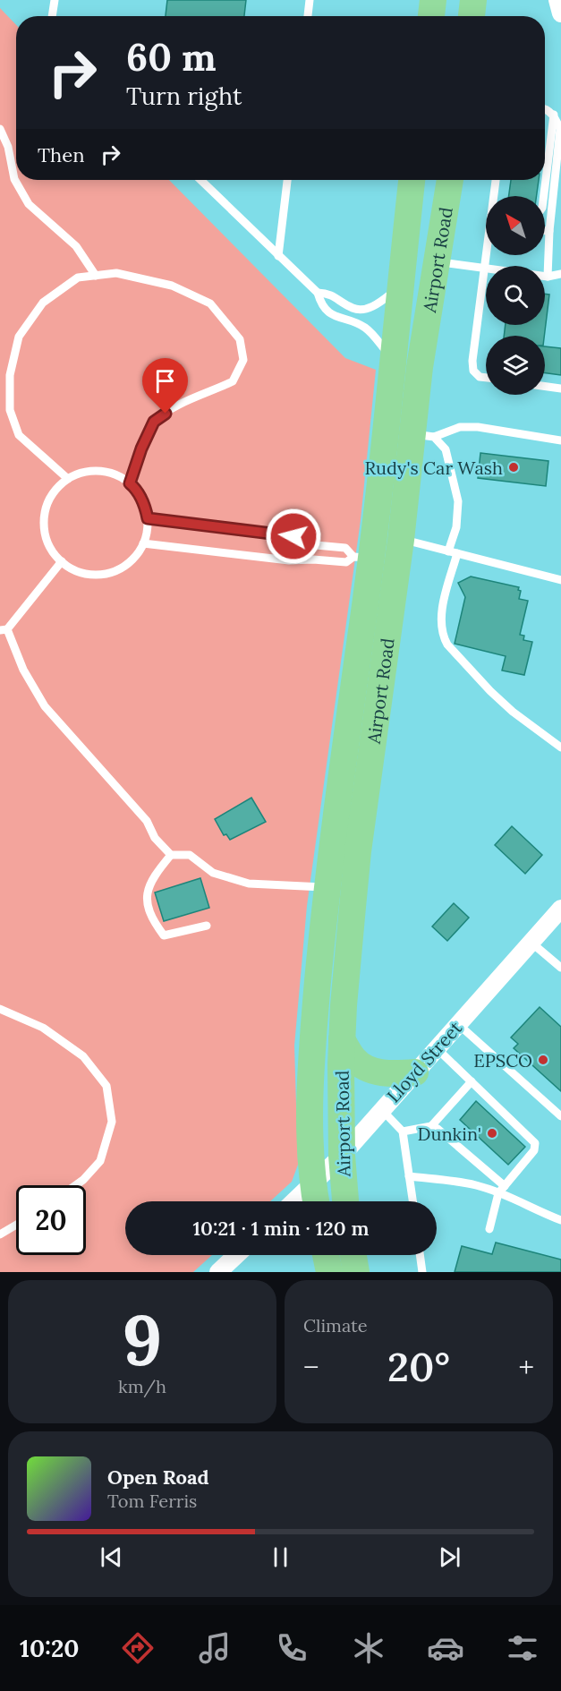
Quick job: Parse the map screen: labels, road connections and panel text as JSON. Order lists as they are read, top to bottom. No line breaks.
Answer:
{"streets":{"main road":["Airport Road"],"street":["Lloyd Street"]},"crossings":[["Airport Road","Lloyd Street"]],"places":["Rudy's Car Wash","EPSCO","Dunkin'"],"north":"top left","page":{"turn":["60 m","Turn right"],"then":"Then","limit":"20","trip":"10:21 · 1 min · 120 m","tile":[["9","km/h"],"Climate"],"heat":["−","20°","+"],"song":["Open Road","Tom Ferris"],"tabs":"10:20"}}
